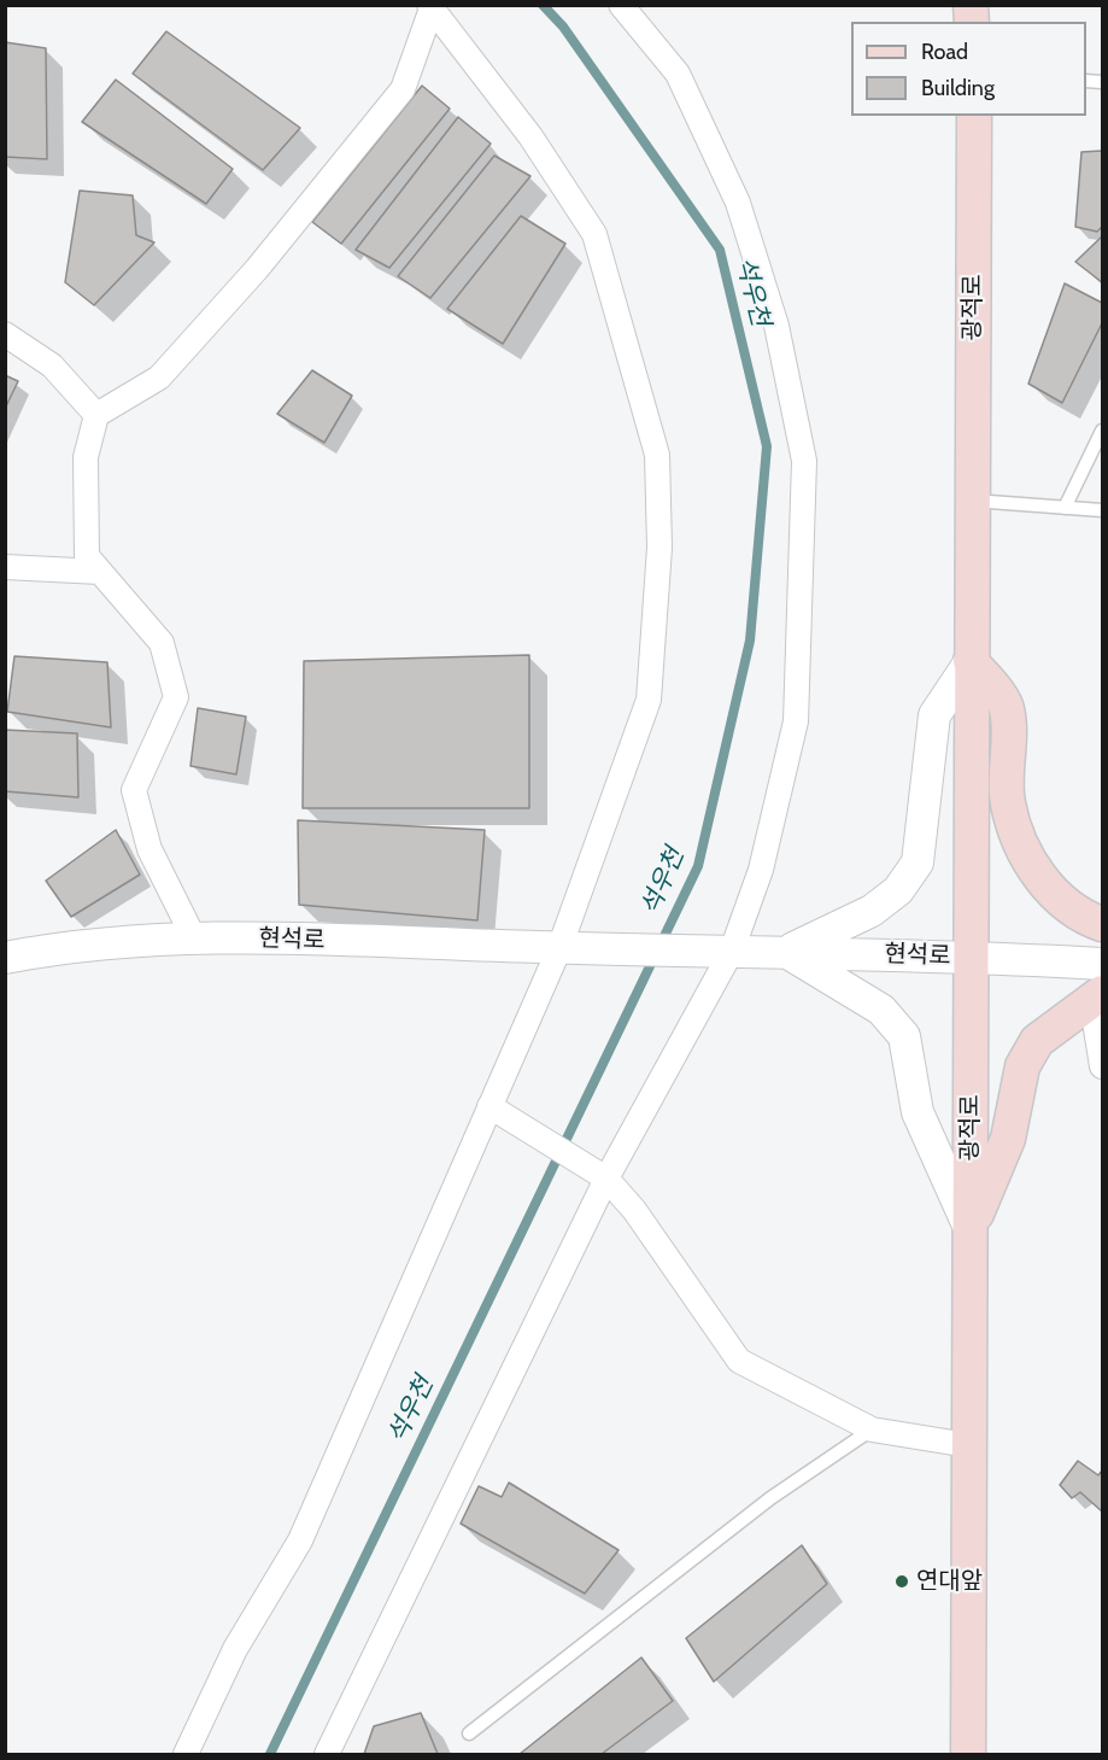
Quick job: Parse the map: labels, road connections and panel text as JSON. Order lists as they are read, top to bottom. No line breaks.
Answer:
{"streets":{"main road":["광적로"],"street":["현석로"]},"crossings":[["광적로","현석로"]],"water":["석우천"],"places":["연대앞"],"legend":["Road","Building"]}
